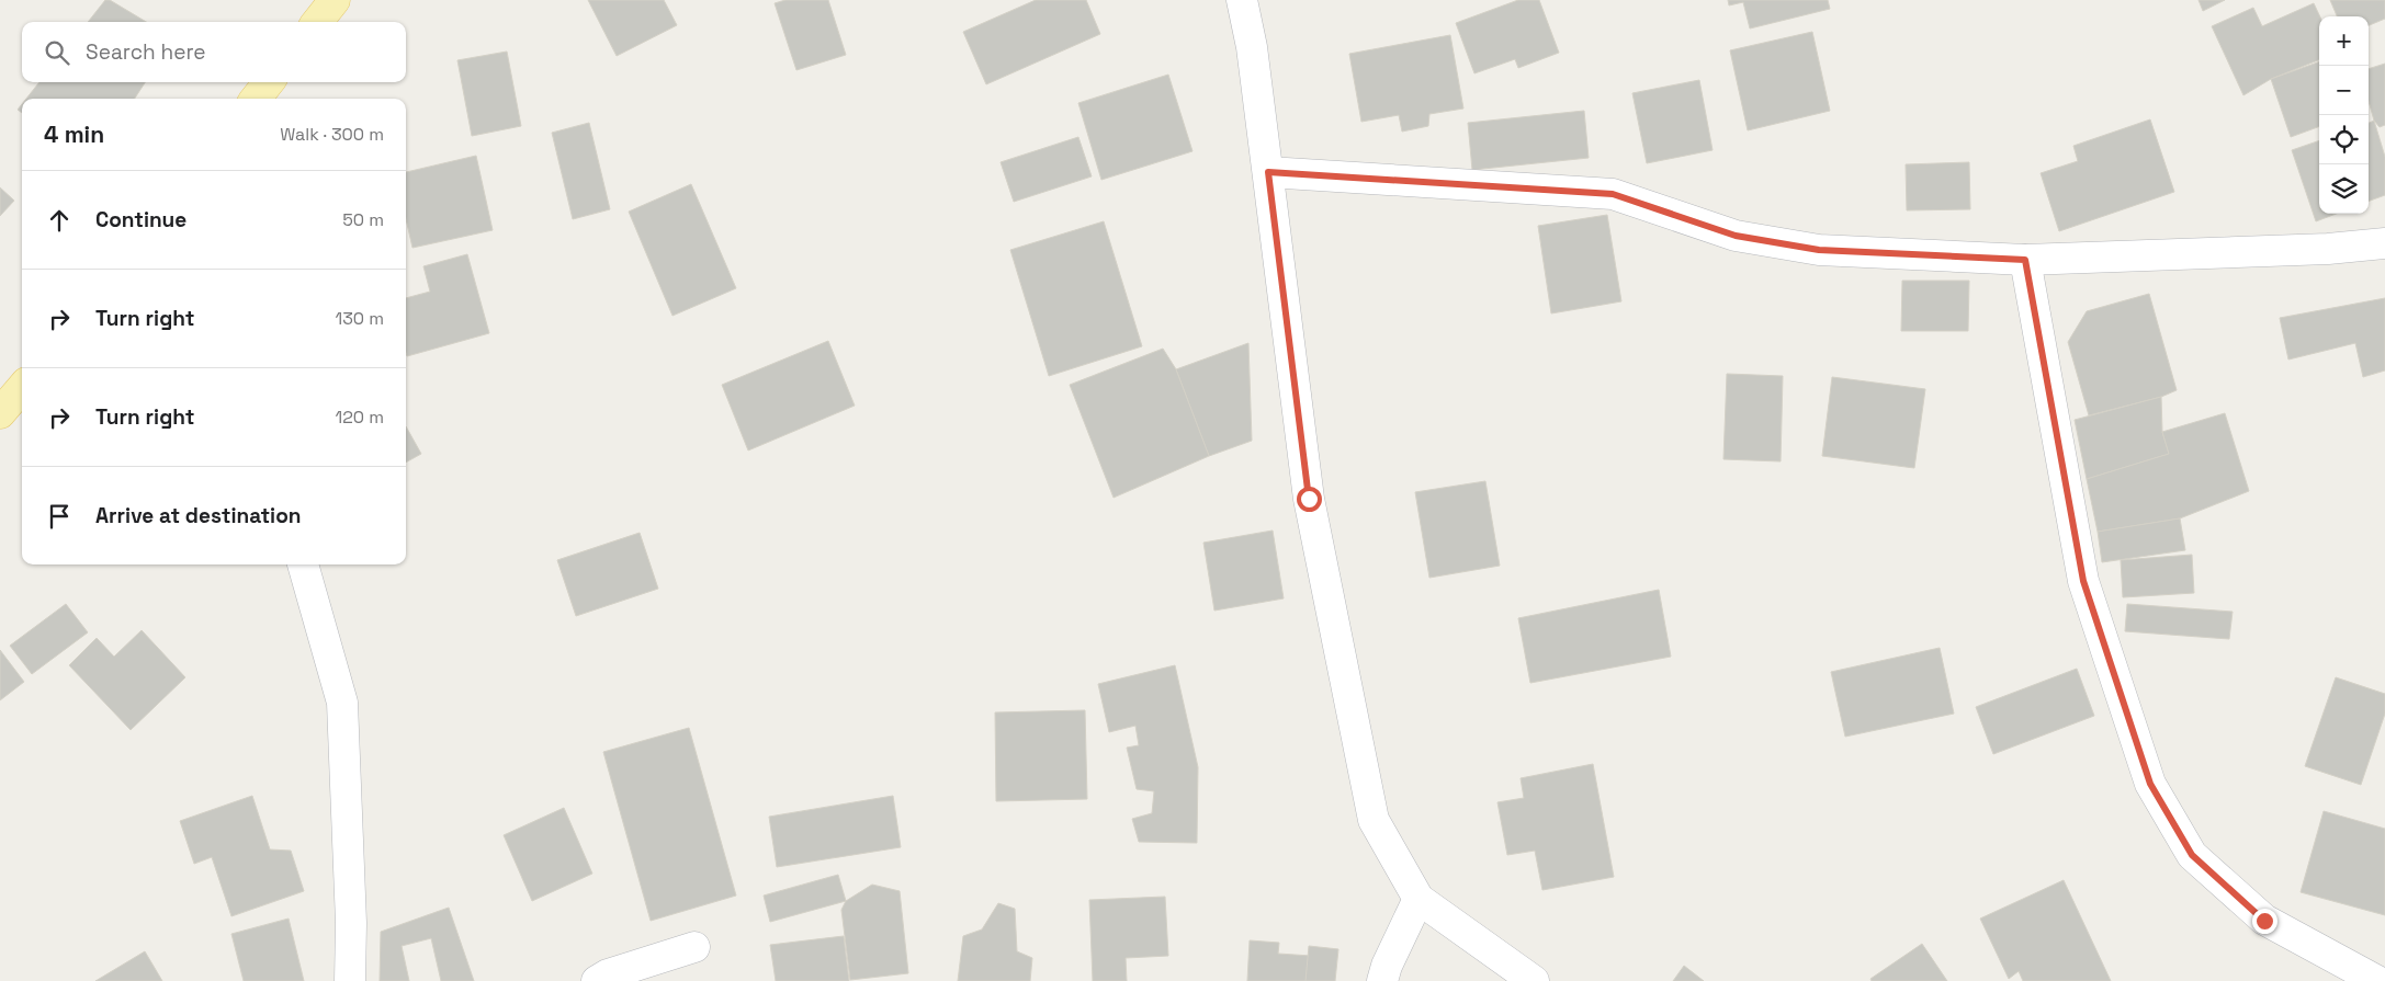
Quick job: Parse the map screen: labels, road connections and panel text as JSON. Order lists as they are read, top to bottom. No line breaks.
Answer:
{"page":{"map_buttons":["+","−"],"search":"Search here","heading":["4 min","Walk · 300 m"],"list":[["Continue","50 m"],["Turn right","130 m"],["Turn right","120 m"],"Arrive at destination"]}}
